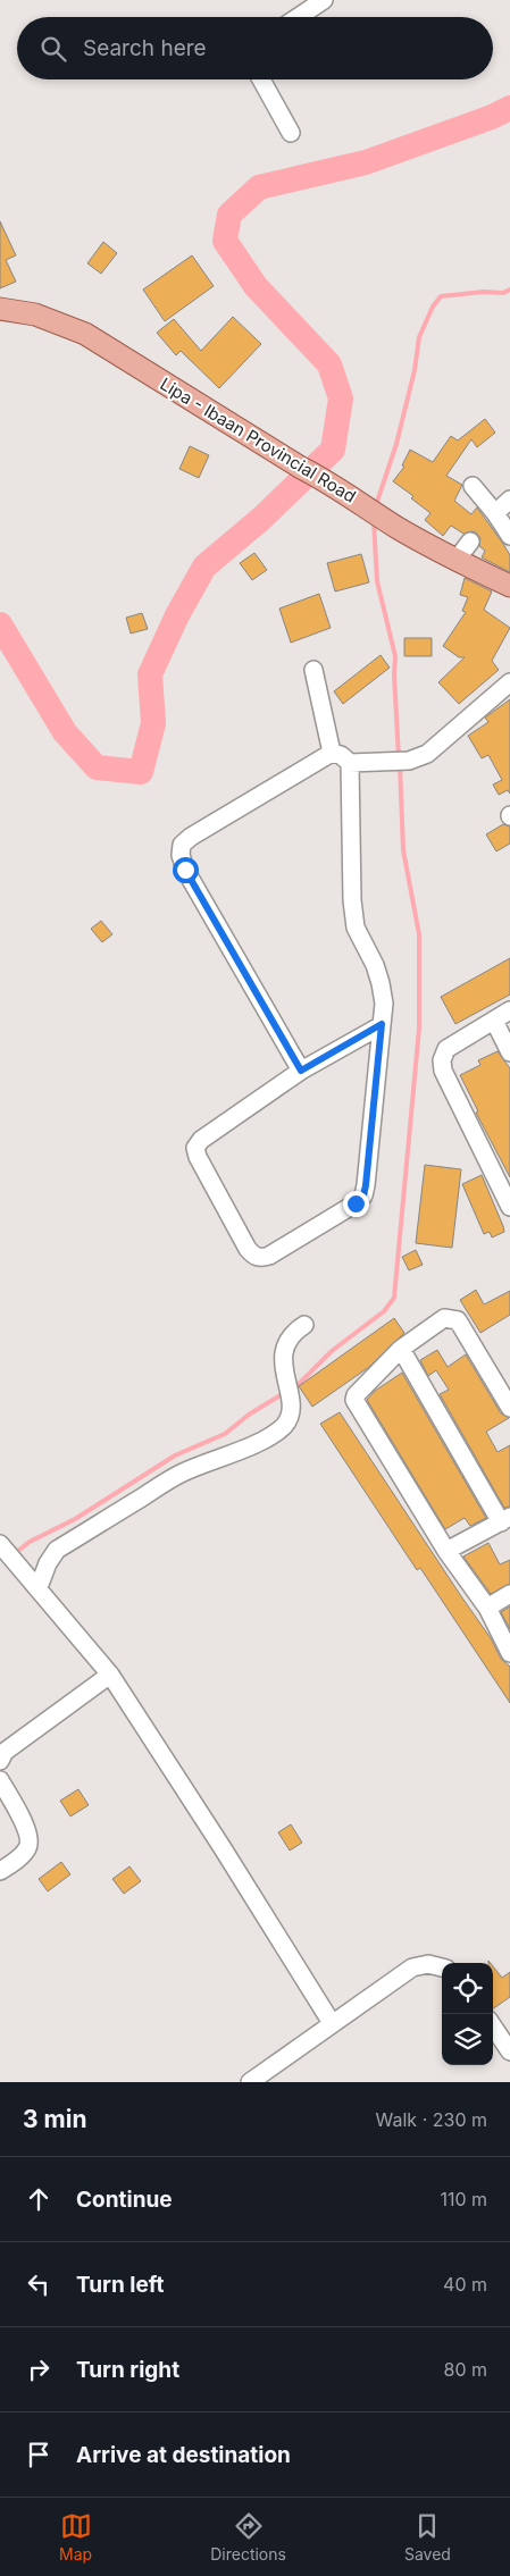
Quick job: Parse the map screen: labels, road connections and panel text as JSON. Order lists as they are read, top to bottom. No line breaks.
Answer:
{"streets":{"main road":["Lipa - Ibaan Provincial Road"]},"page":{"search":"Search here","heading":["3 min","Walk · 230 m"],"list":[["Continue","110 m"],["Turn left","40 m"],["Turn right","80 m"],"Arrive at destination"],"nav":["Map","Directions","Saved"]}}
